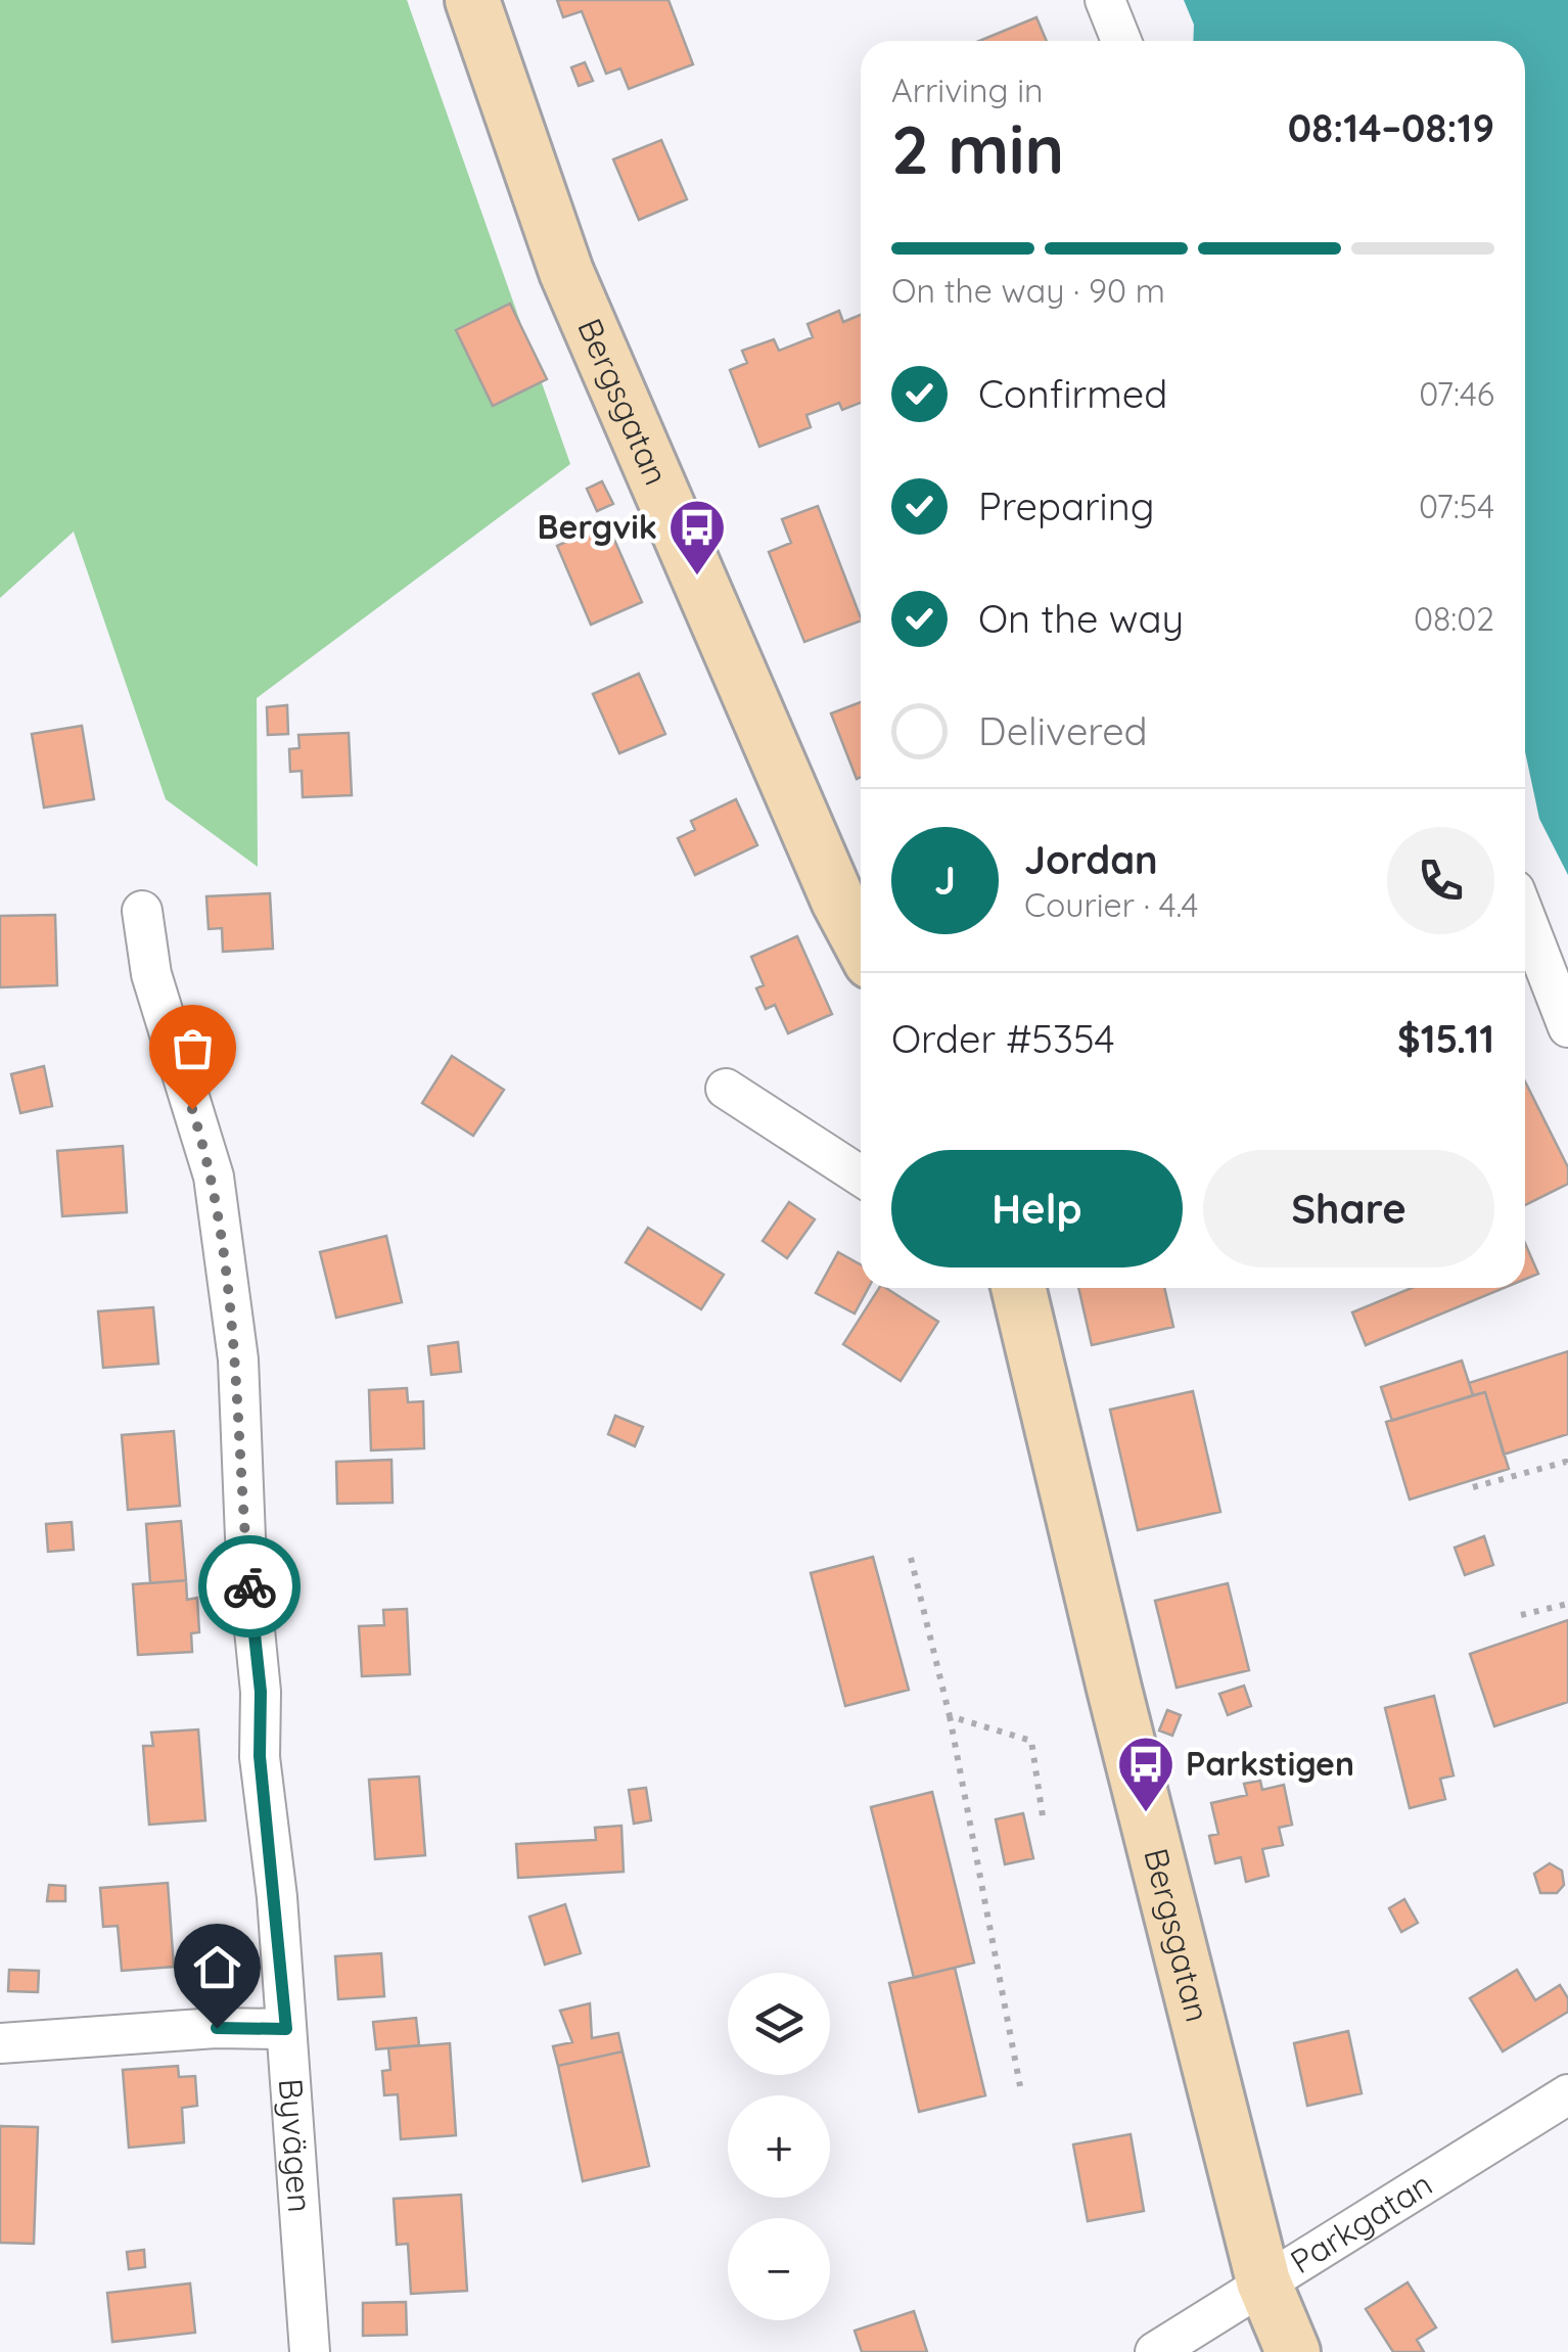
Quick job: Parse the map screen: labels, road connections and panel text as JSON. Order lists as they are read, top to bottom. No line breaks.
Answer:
{"streets":{"street":["Bergsgatan","Byvägen","Parkgatan"]},"crossings":[["Bergsgatan","Parkgatan"]],"places":{"bus stop":["Bergvik","Parkstigen"]},"page":{"heading":["2 min","Arriving in","08:14–08:19"],"panel":["Jordan","Courier · 4.4","Order #5354","$15.11"],"bar":"On the way · 90 m","list":[["Confirmed","07:46"],["Preparing","07:54"],["On the way","08:02"],"Delivered"],"round":"J","buttons":["Help","Share"],"map_buttons":["+","−"]}}
